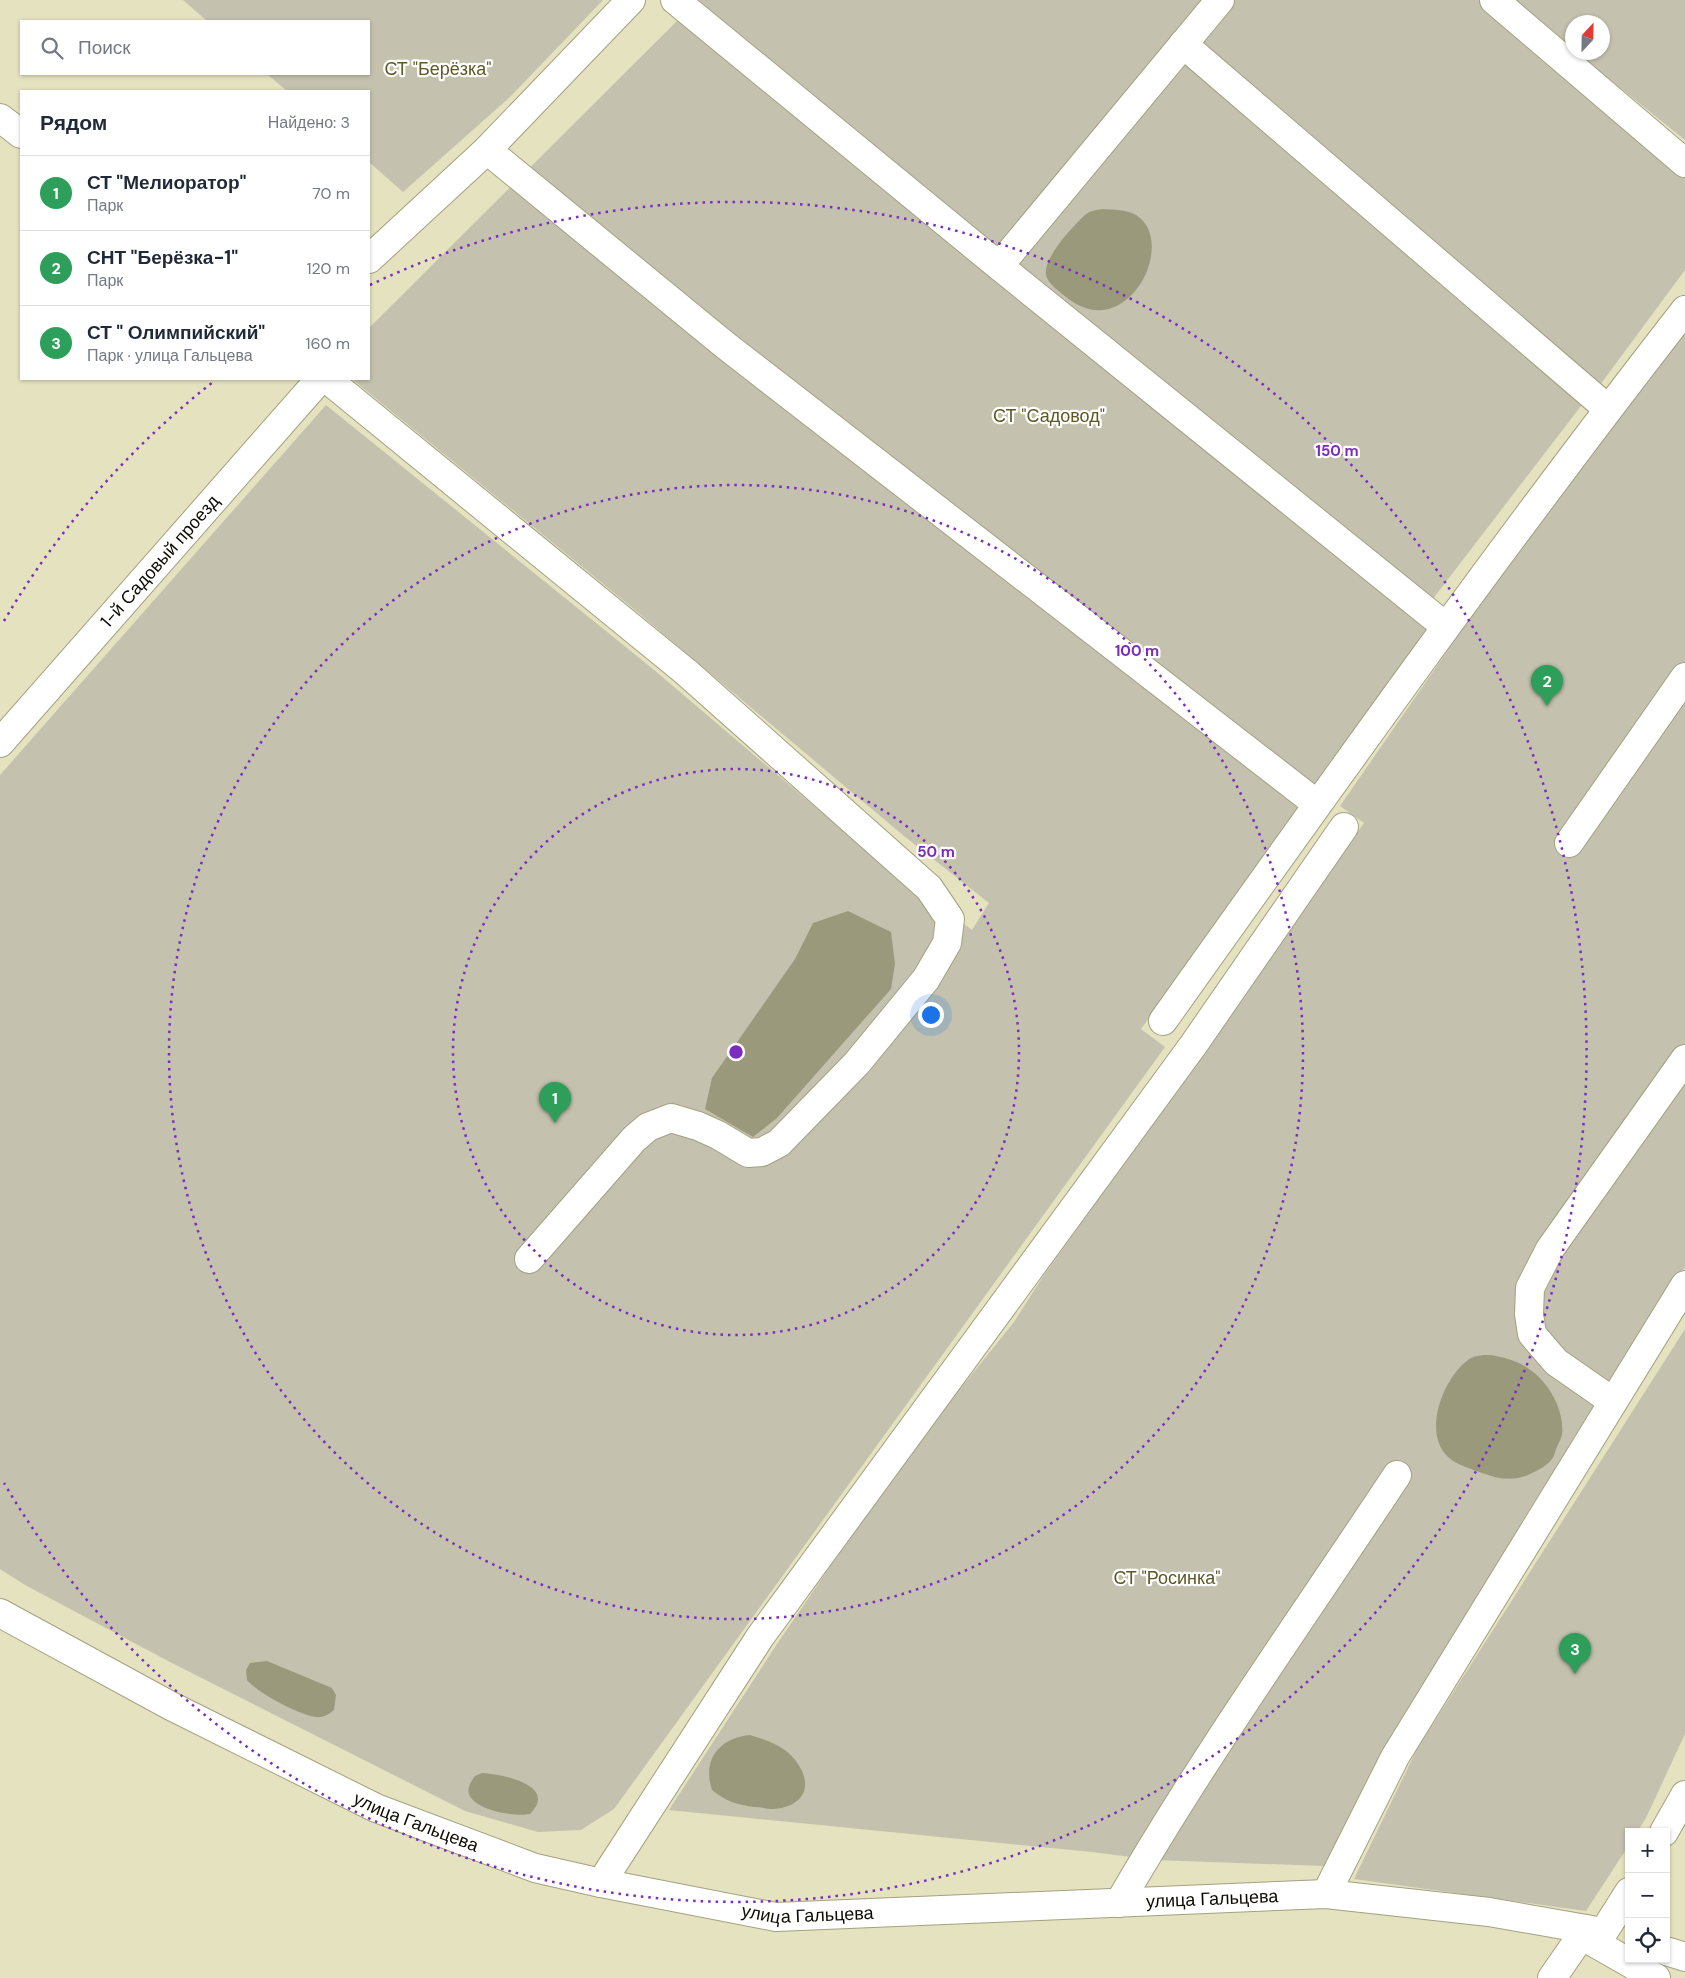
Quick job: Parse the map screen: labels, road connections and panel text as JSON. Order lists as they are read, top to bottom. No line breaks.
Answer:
{"streets":{"street":["1-й Садовый проезд","улица Гальцева"]},"parks":["СТ \"Берёзка\"","СТ \"Садовод\"","СТ \"Росинка\""],"north":"top","page":{"search":"Поиск","heading":["Рядом","Найдено: 3"],"list":[{"mark":"1","name":"СТ \"Мелиоратор\"","note":"Парк","value":"70 m"},{"mark":"2","name":"СНТ \"Берёзка-1\"","note":"Парк","value":"120 m"},{"mark":"3","name":"СТ \" Олимпийский\"","note":"Парк · улица Гальцева","value":"160 m"}],"pins":["2","1","3"],"map_buttons":["+","−"]},"rings":["150 m","100 m","50 m"]}
